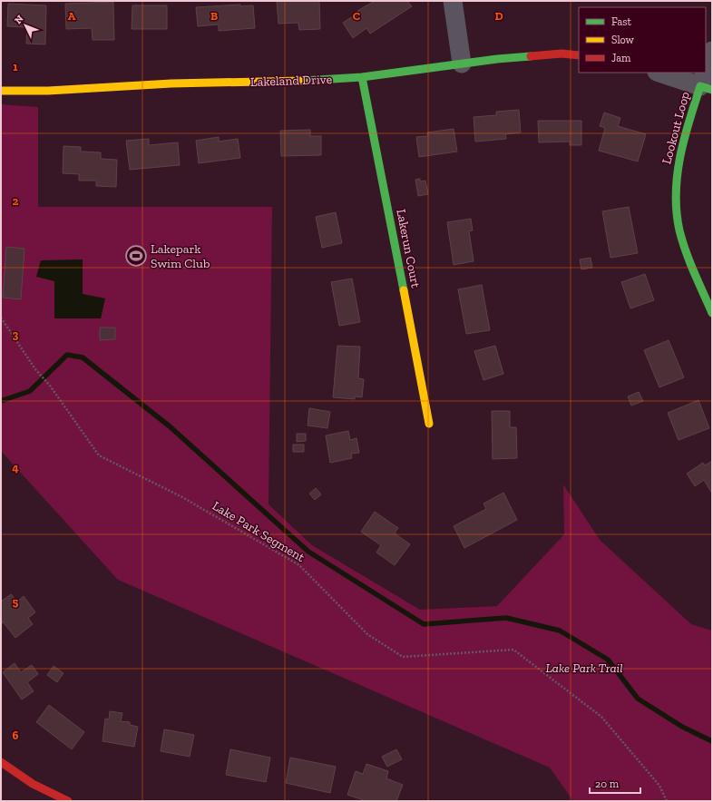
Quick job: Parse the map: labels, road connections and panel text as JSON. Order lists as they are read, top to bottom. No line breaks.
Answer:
{"streets":{"street":["Lakeland Drive","Lookout Loop","Lakerun Court"],"path":["Lake Park Segment"]},"crossings":[["Lakeland Drive","Lakerun Court"]],"parks":["Lake Park Trail"],"places":{"sports":["Lakepark Swim Club"]},"legend":["Fast","Slow","Jam"],"scale_bar":"20 m","north":"top left","grid":{"columns":["A","B","C","D"],"rows":["1","2","3","4","5","6"]}}
